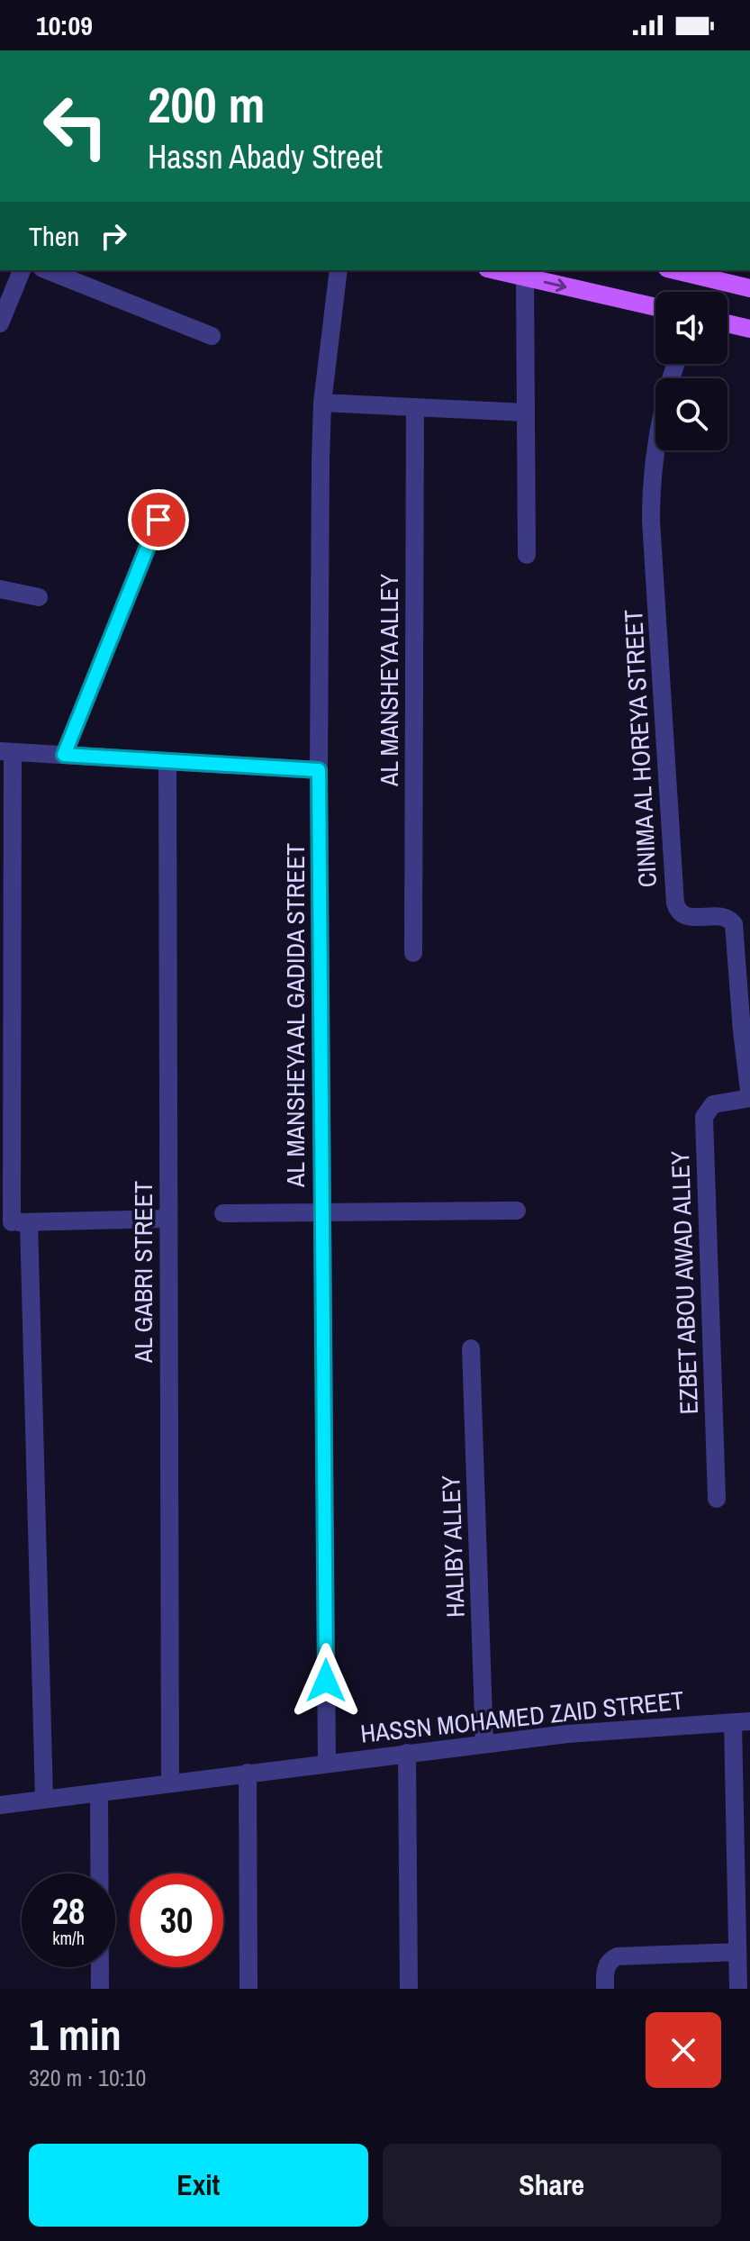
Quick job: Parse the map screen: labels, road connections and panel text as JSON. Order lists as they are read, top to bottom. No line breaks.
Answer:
{"streets":{"street":["AL MANSHEYA ALLEY","CINIMA AL HOREYA STREET","AL MANSHEYA AL GADIDA STREET","AL GABRI STREET","EZBET ABOU AWAD ALLEY","HALIBY ALLEY","HASSN MOHAMED ZAID STREET"]},"crossings":[["CINIMA AL HOREYA STREET","EZBET ABOU AWAD ALLEY"],["AL MANSHEYA AL GADIDA STREET","HASSN MOHAMED ZAID STREET"],["AL GABRI STREET","HASSN MOHAMED ZAID STREET"],["HALIBY ALLEY","HASSN MOHAMED ZAID STREET"]],"page":{"status":"10:09","turn":["200 m","Hassn Abady Street"],"then":"Then","speed":"28 km/h","limit":"30","heading":["1 min","320 m · 10:10"],"buttons":["Exit","Share"]}}
